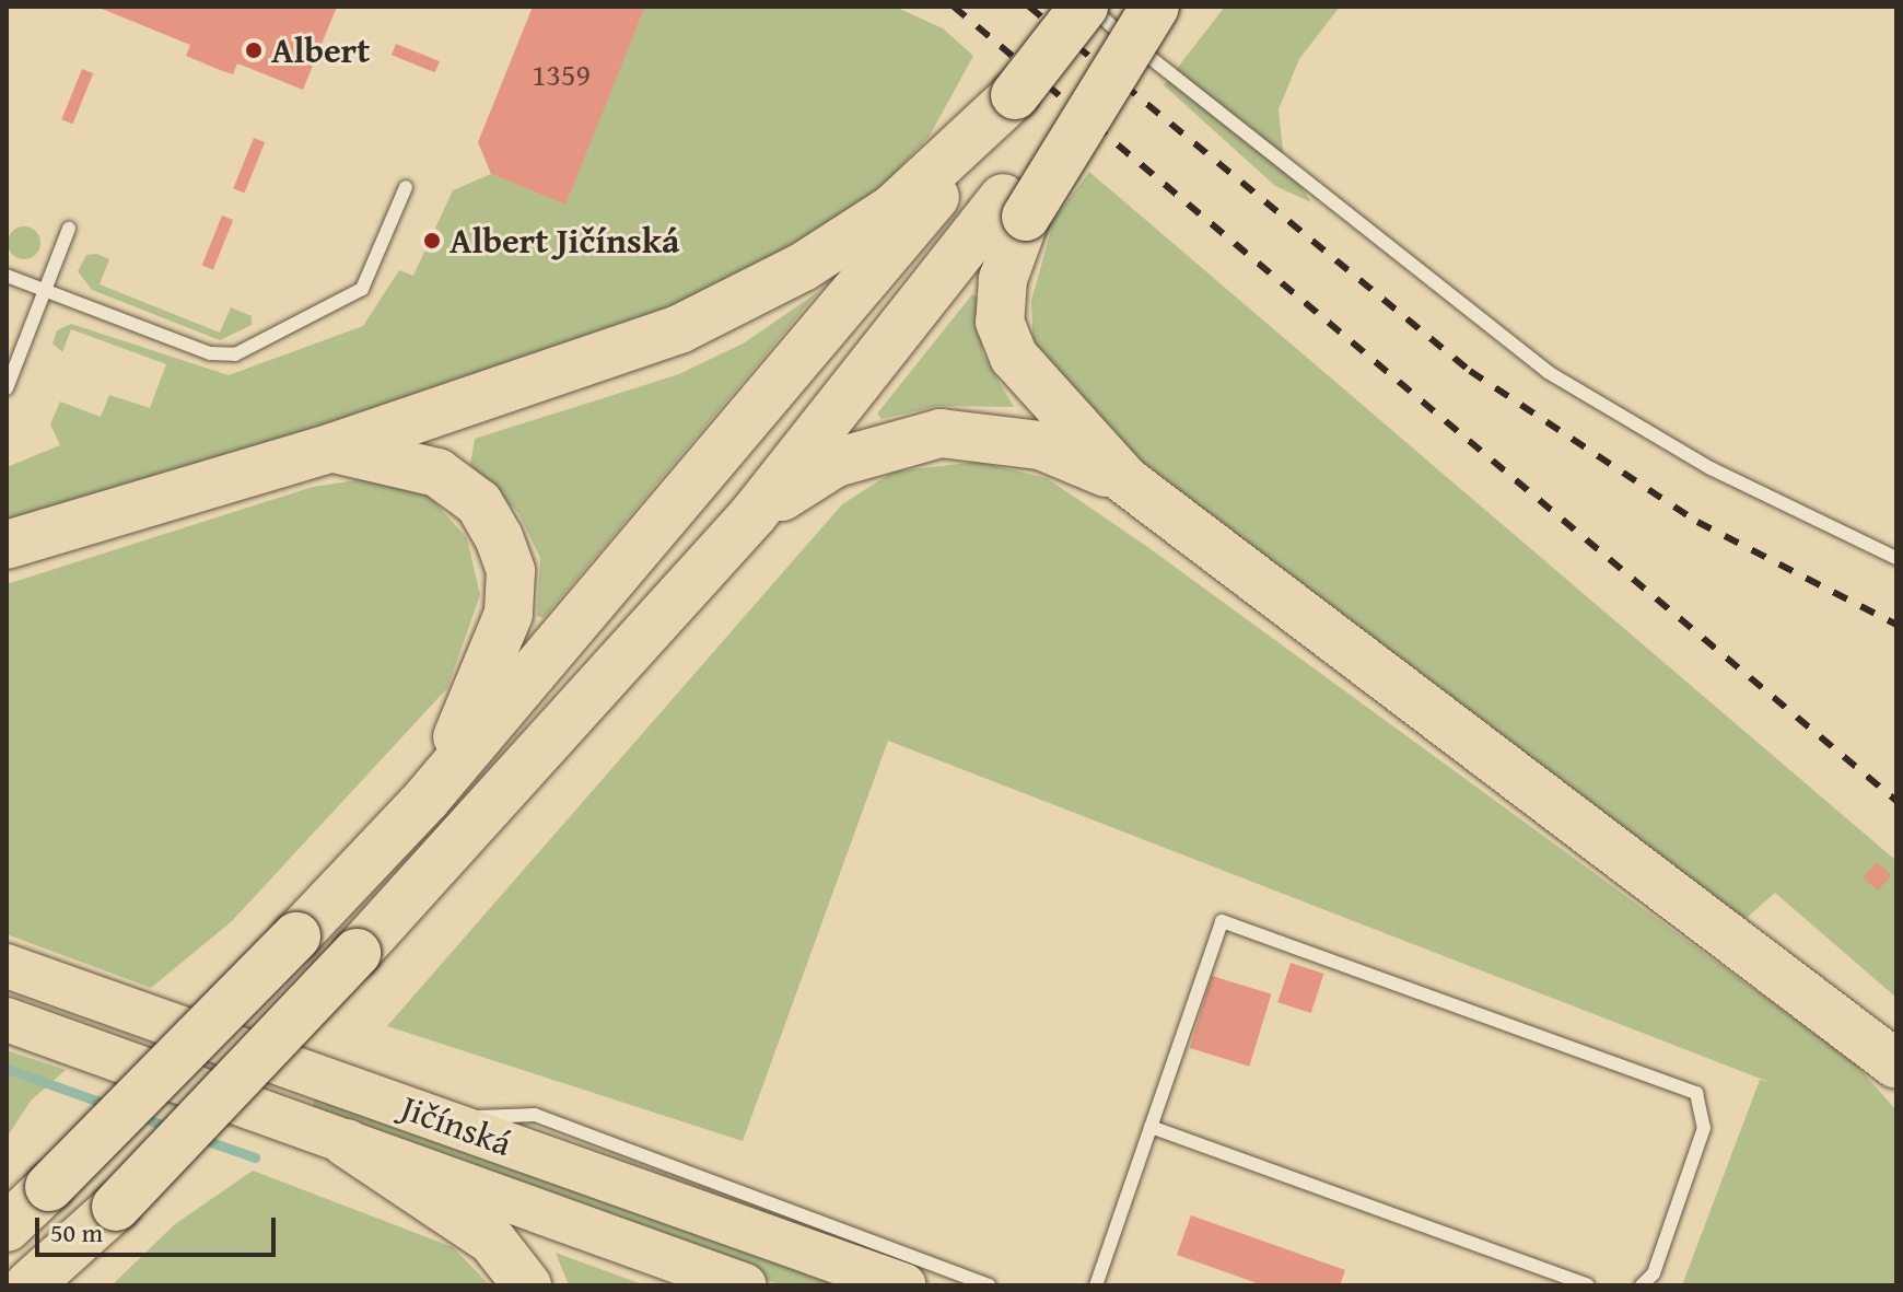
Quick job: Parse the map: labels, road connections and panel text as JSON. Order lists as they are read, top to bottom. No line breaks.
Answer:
{"streets":{"main road":["Jičínská"]},"places":["Albert","Albert Jičínská"],"house_numbers":["1359"],"scale_bar":"50 m"}
